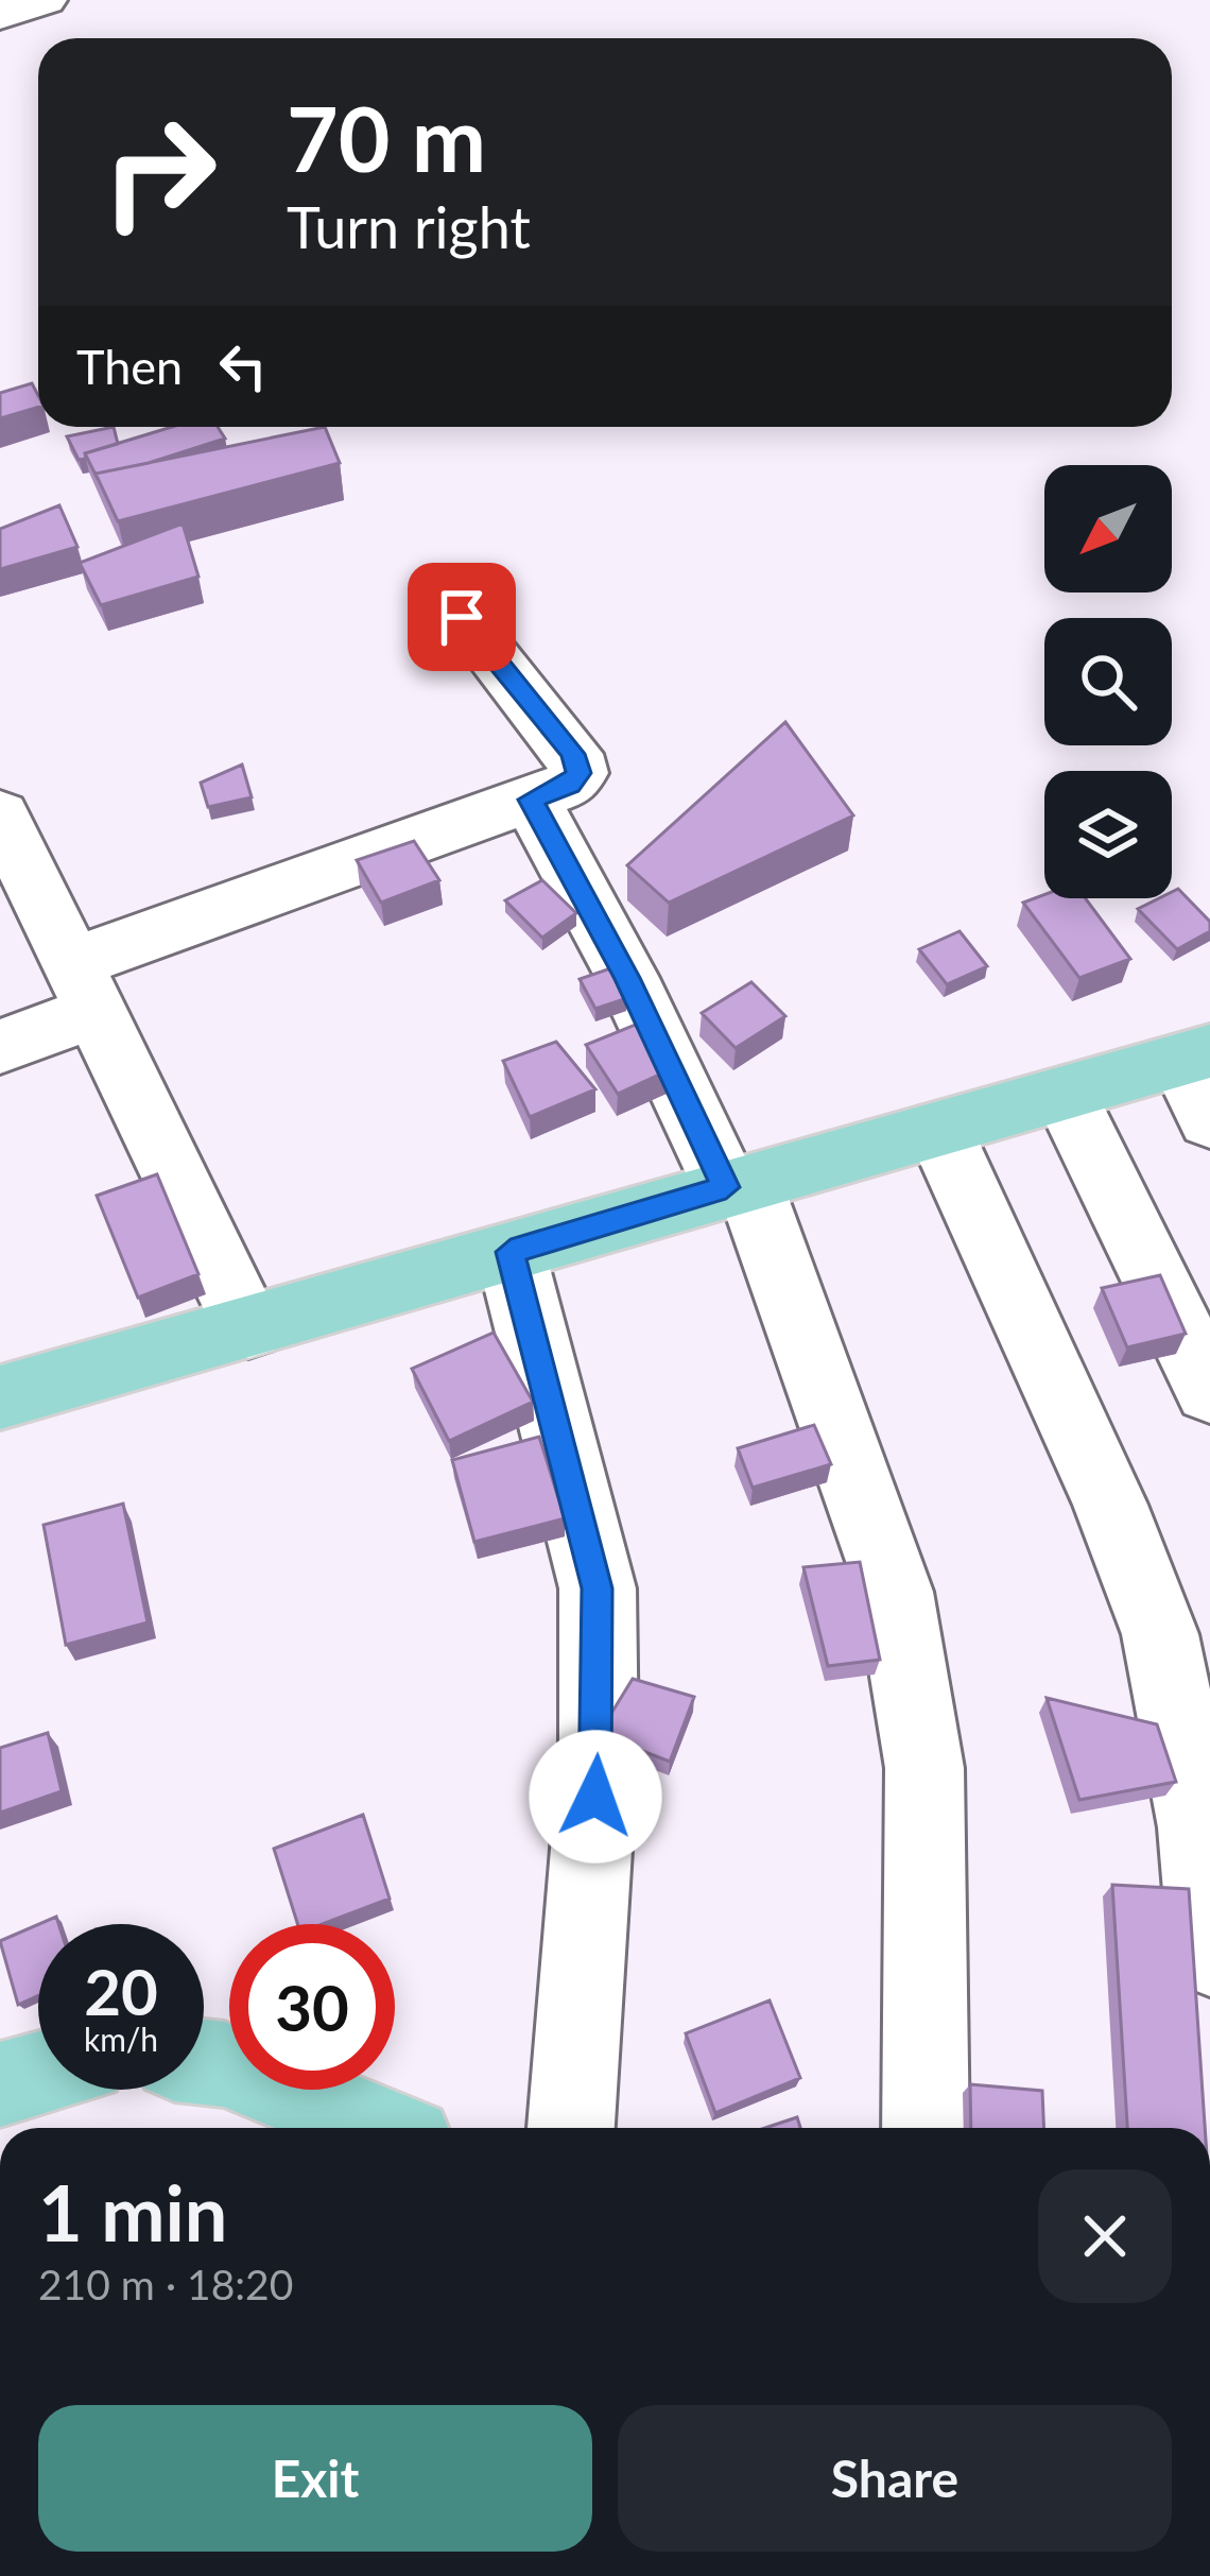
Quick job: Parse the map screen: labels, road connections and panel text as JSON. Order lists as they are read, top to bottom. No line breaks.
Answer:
{"north":"bottom left","page":{"turn":["70 m","Turn right"],"then":"Then","speed":"20 km/h","limit":"30","heading":["1 min","210 m · 18:20"],"buttons":["Exit","Share"]}}
